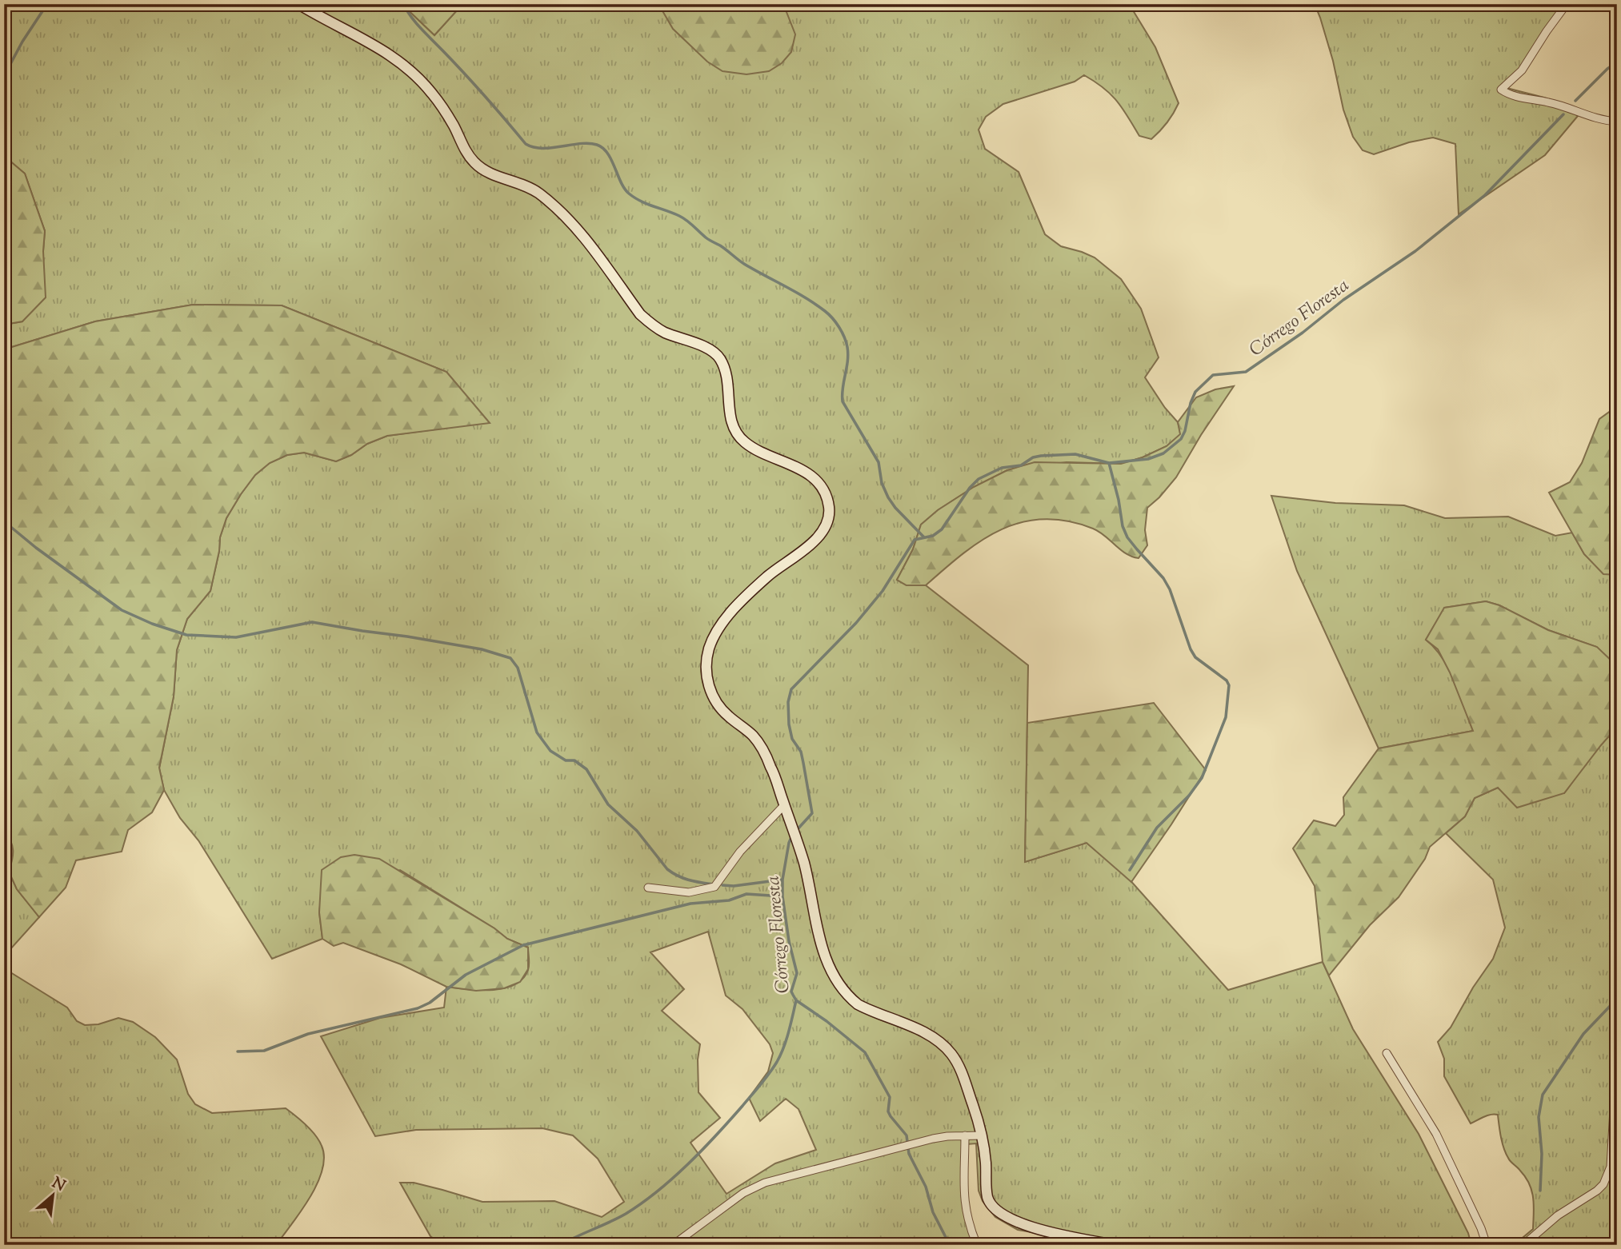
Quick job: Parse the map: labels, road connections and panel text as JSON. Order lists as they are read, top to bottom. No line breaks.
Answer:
{"water":["Córrego Floresta"],"north":"top right"}
